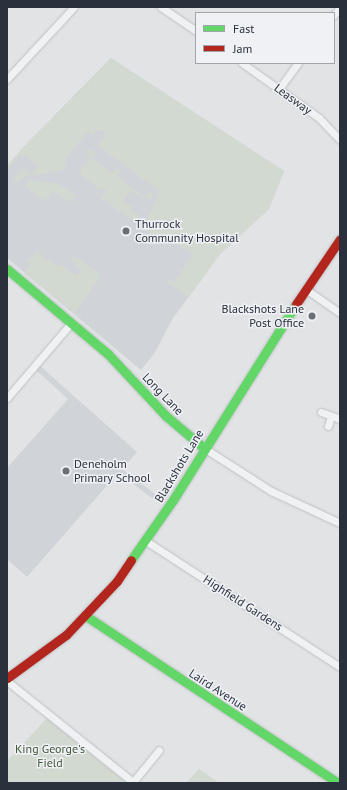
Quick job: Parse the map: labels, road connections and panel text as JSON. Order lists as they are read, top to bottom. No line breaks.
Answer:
{"streets":{"street":["Leasway","Long Lane","Blackshots Lane","Highfield Gardens","Laird Avenue"]},"crossings":[["Long Lane","Blackshots Lane"],["Blackshots Lane","Highfield Gardens"],["Blackshots Lane","Laird Avenue"]],"parks":["King George's Field"],"places":["Thurrock Community Hospital","Blackshots Lane Post Office","Deneholm Primary School"],"legend":["Fast","Jam"]}
